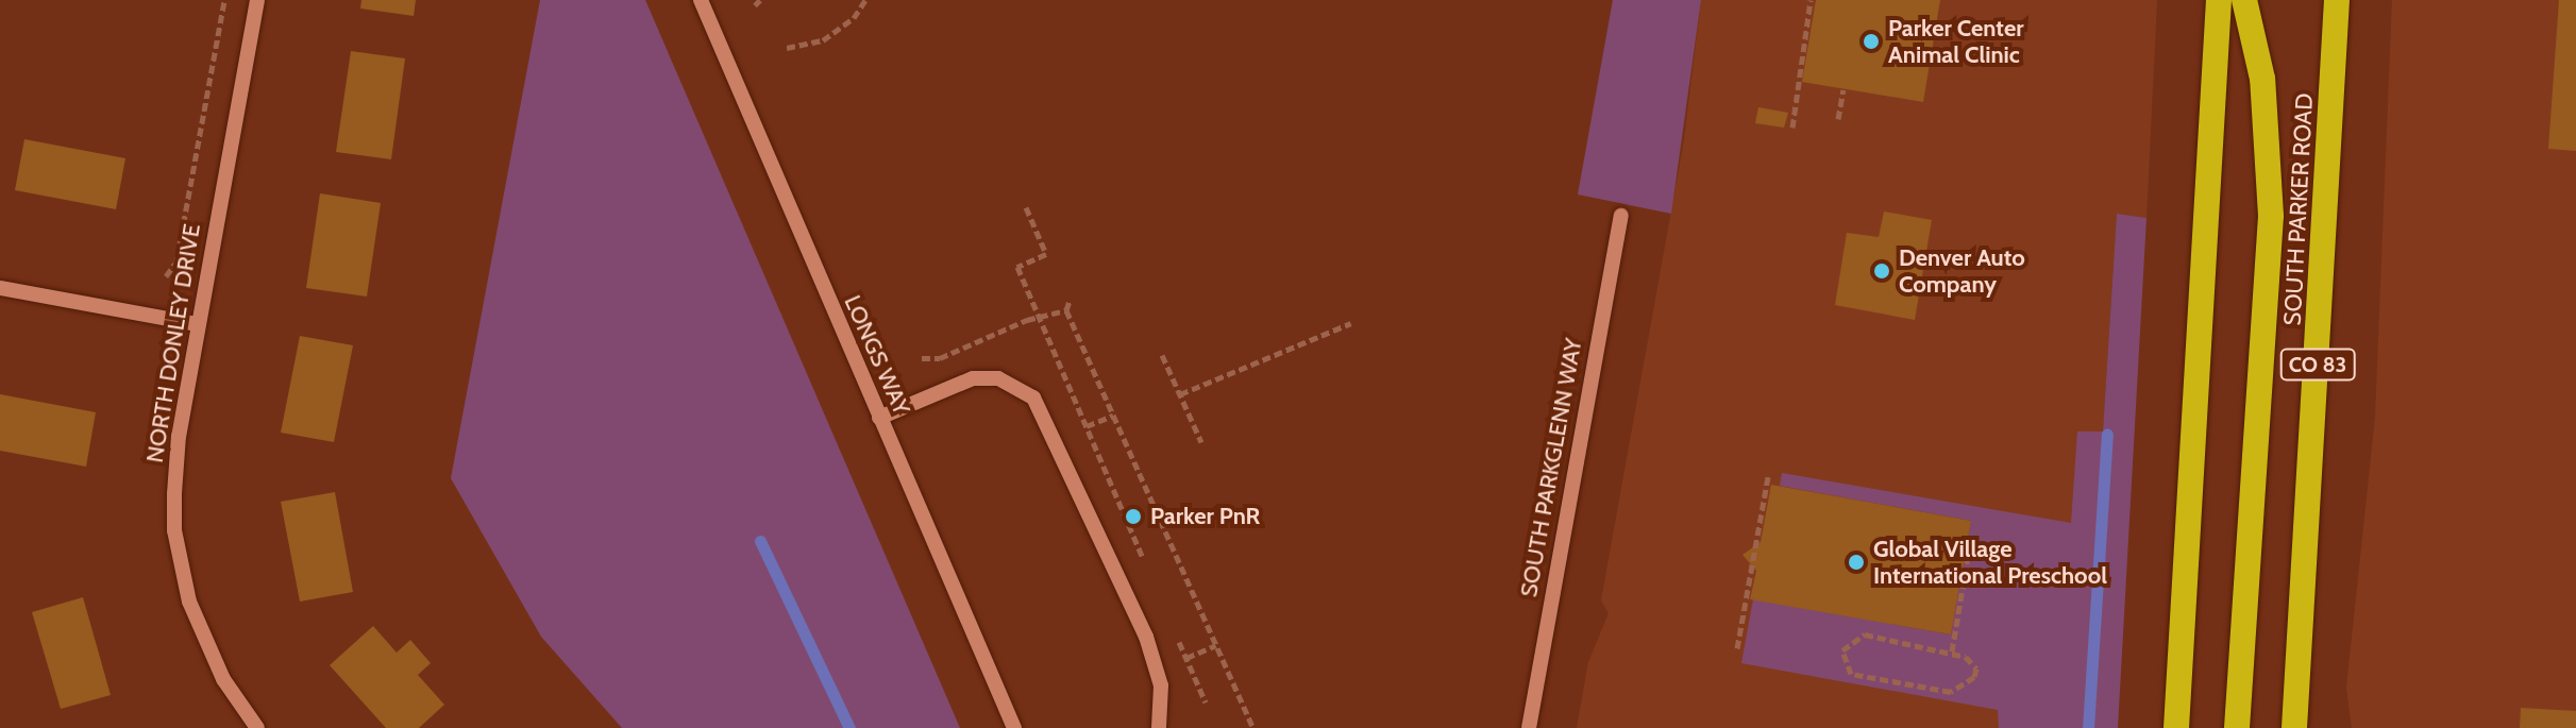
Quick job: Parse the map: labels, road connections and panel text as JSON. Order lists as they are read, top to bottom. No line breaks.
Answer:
{"streets":{"highway":["SOUTH PARKER ROAD","CO 83"],"street":["NORTH DONLEY DRIVE","LONGS WAY","SOUTH PARKGLENN WAY"]},"places":["Parker Center Animal Clinic","Denver Auto Company","Parker PnR","Global Village International Preschool"]}
